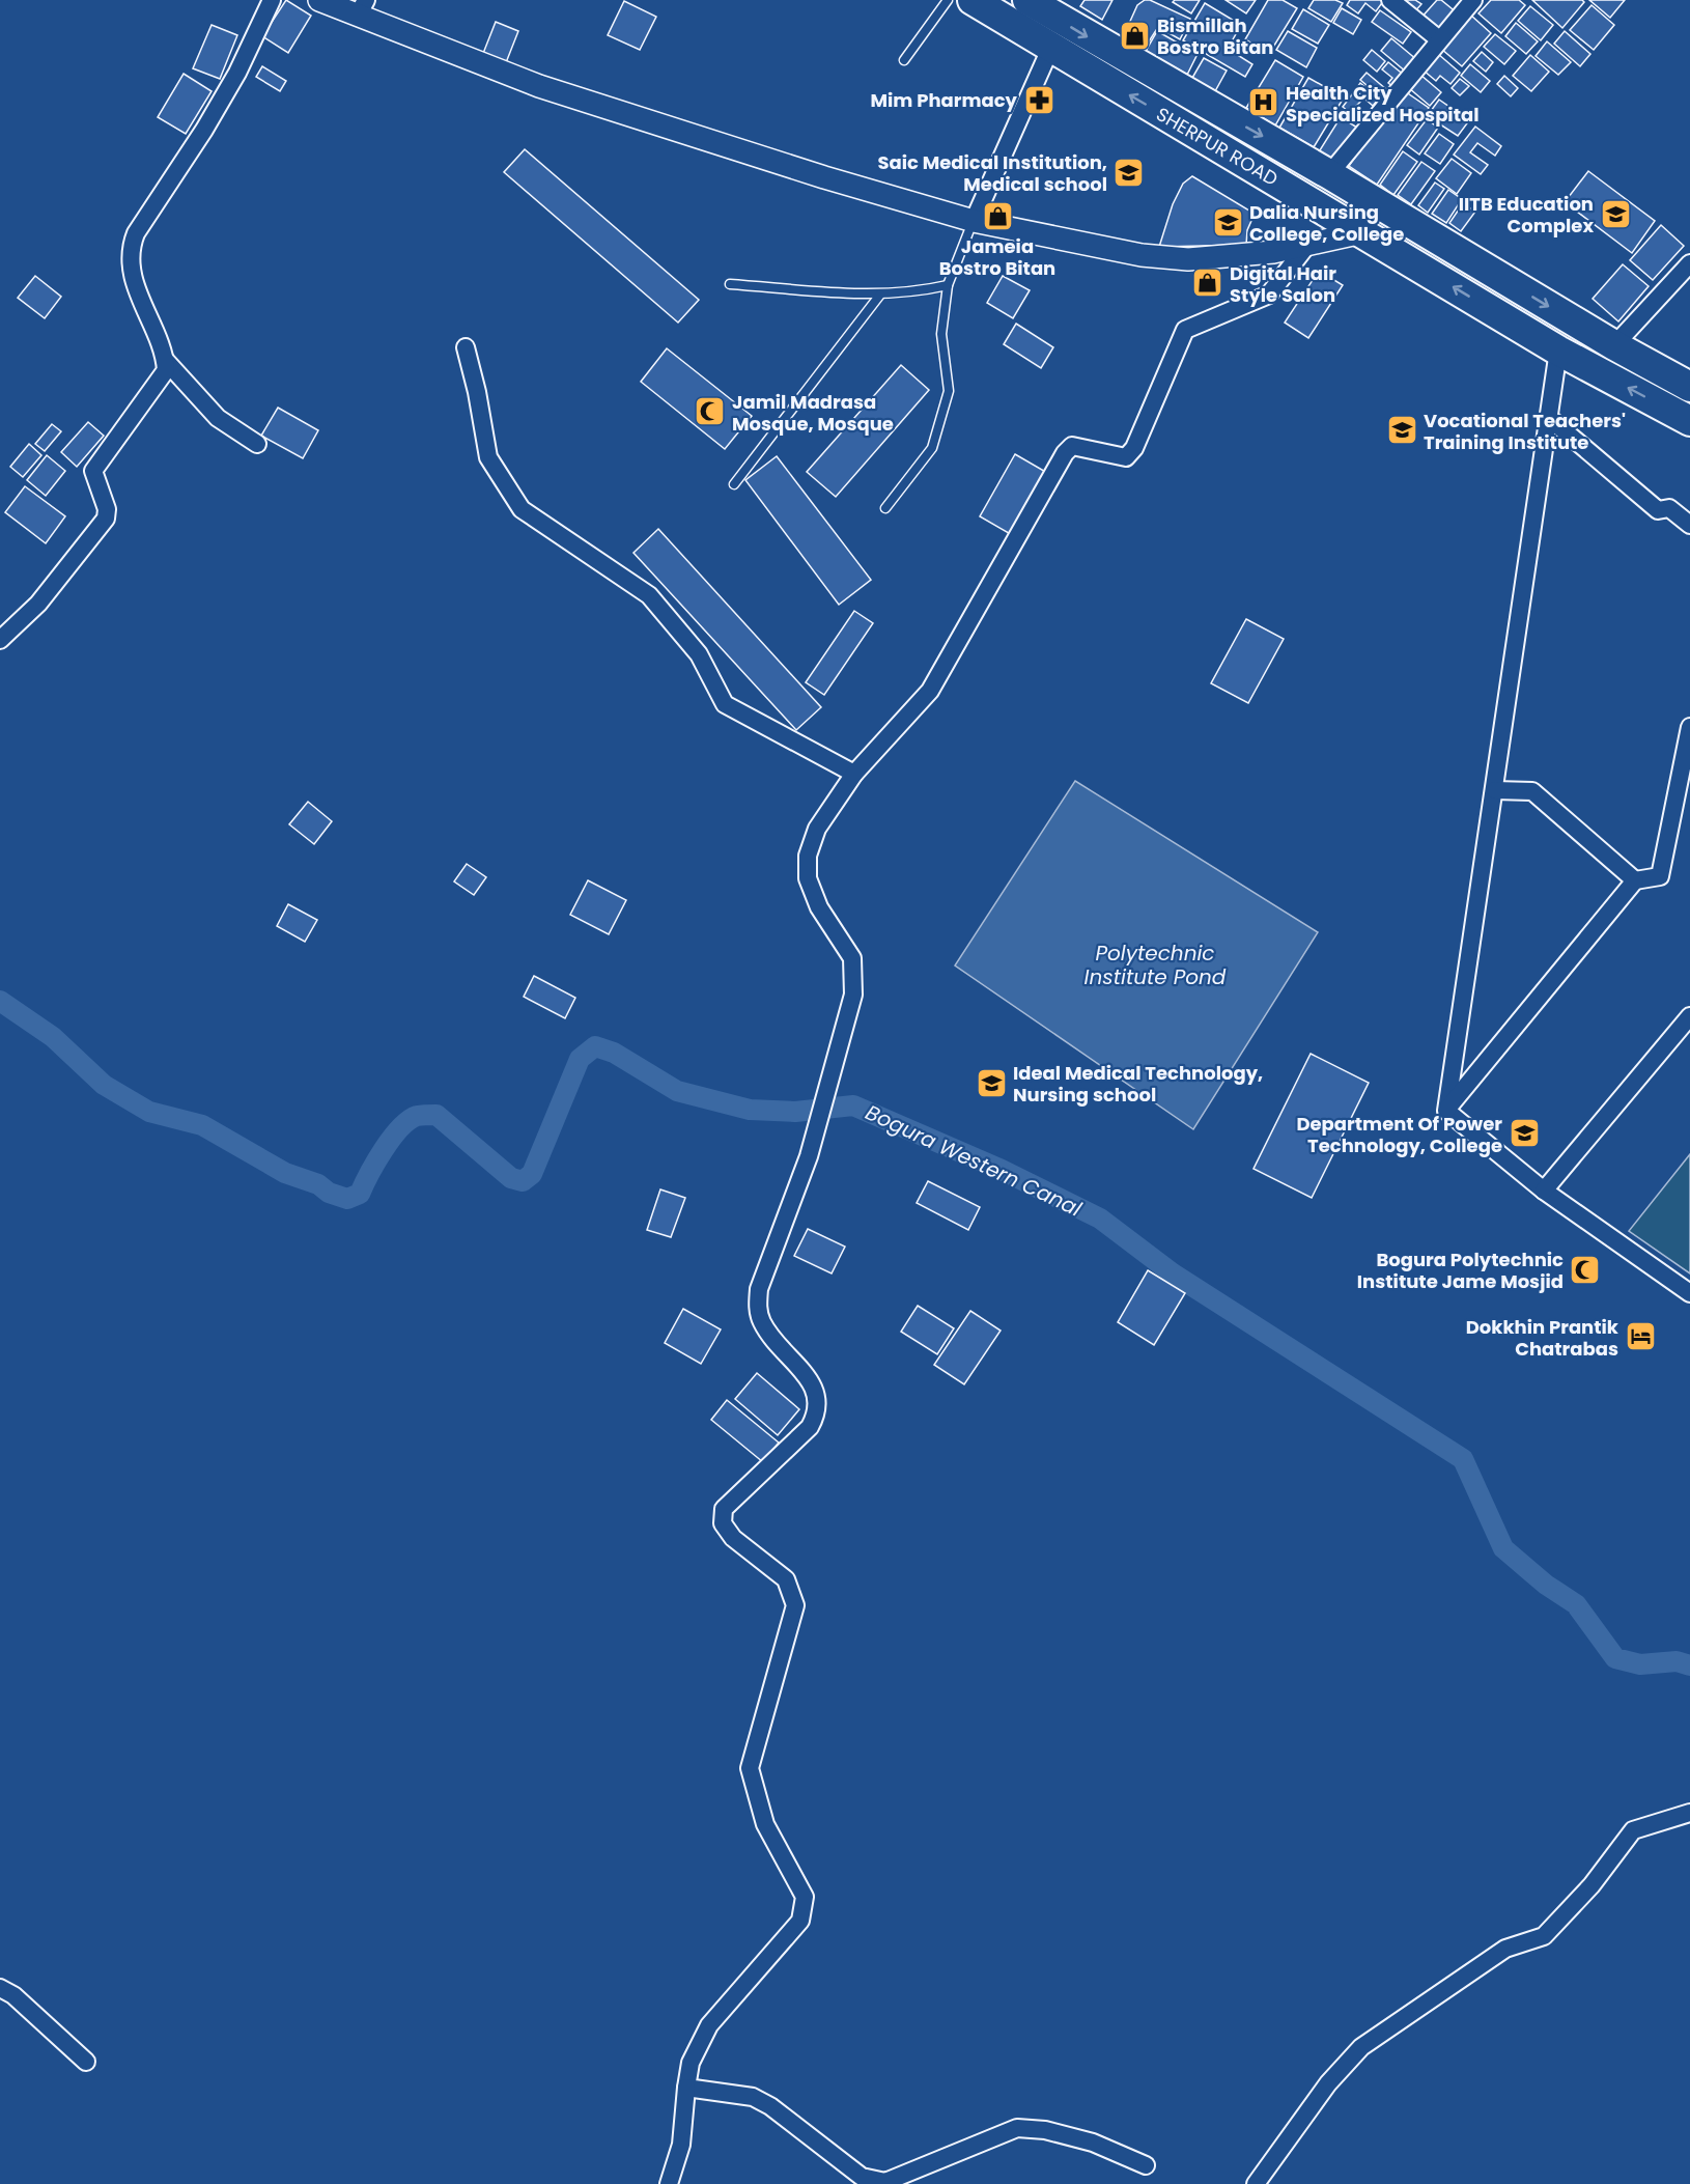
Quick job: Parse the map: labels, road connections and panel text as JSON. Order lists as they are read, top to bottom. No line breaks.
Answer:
{"streets":{"highway":["SHERPUR ROAD"]},"water":["Polytechnic Institute Pond","Bogura Western Canal"],"places":{"shop":["Bismillah Bostro Bitan","Jameia Bostro Bitan","Digital Hair Style Salon"],"pharmacy":["Mim Pharmacy"],"hospital":["Health City Specialized Hospital"],"school or university":["Saic Medical Institution, Medical school","IITB Education Complex","Dalia Nursing College, College","Vocational Teachers' Training Institute","Ideal Medical Technology, Nursing school","Department Of Power Technology, College"],"mosque":["Jamil Madrasa Mosque, Mosque","Bogura Polytechnic Institute Jame Mosjid"],"hotel":["Dokkhin Prantik Chatrabas"]}}
